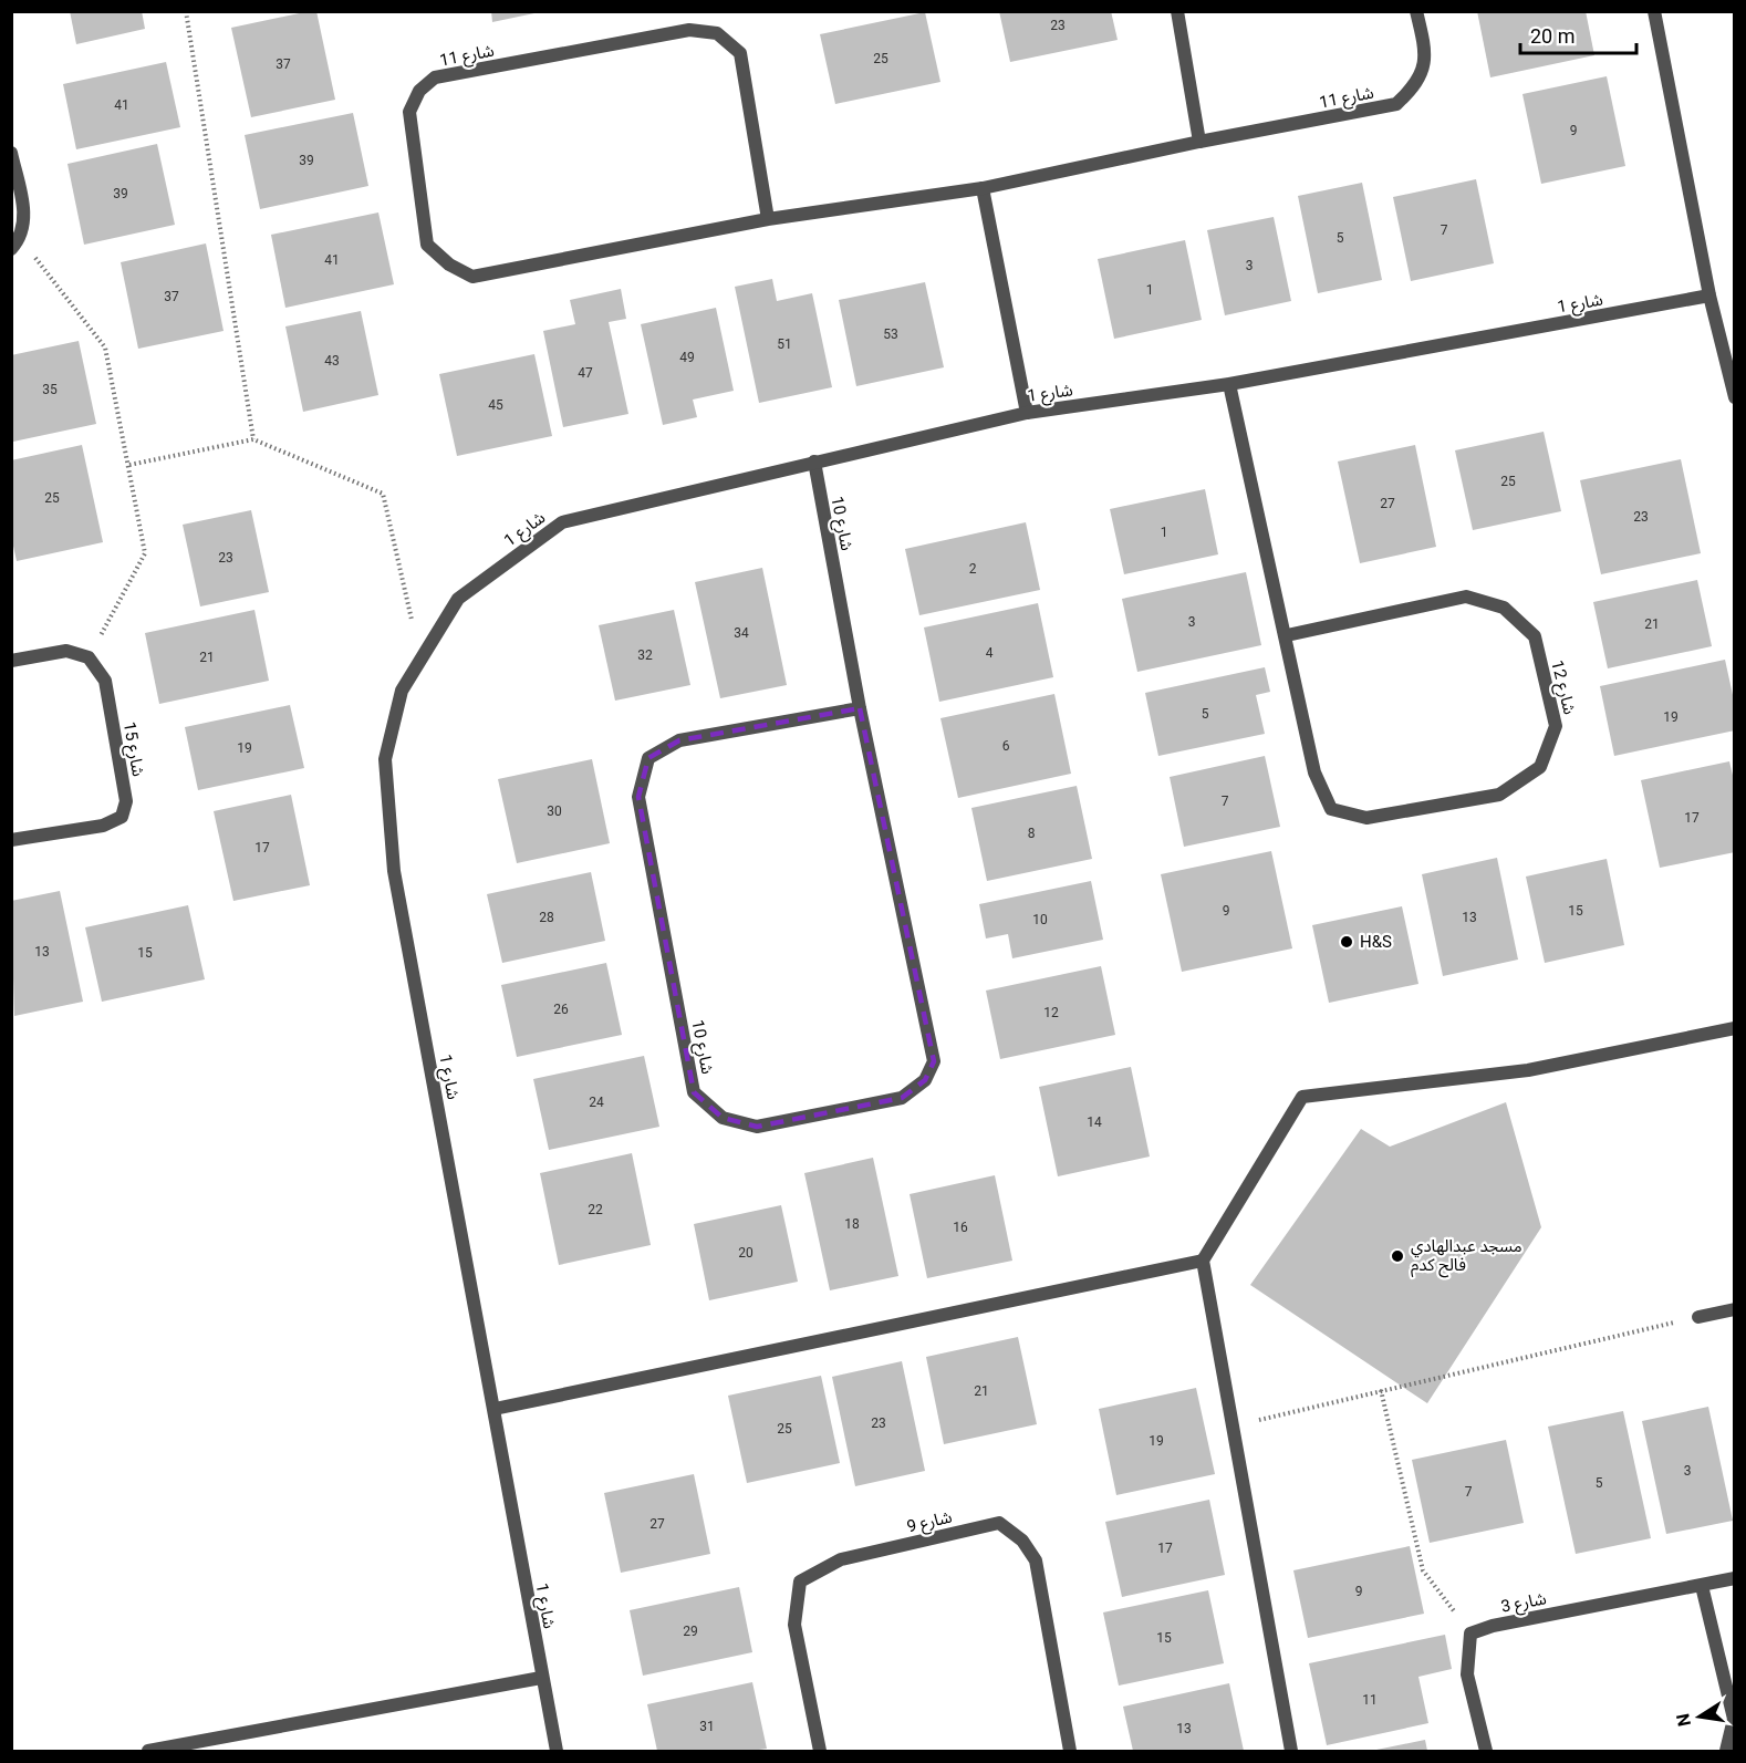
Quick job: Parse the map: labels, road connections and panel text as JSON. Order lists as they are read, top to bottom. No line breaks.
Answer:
{"streets":{"street":["شارع 11","شارع 1","شارع 10","شارع 12","شارع 15","شارع 9","شارع 3"]},"crossings":[["شارع 1","شارع 10"],["شارع 1","شارع 12"]],"places":["H&S","مسجد عبدالهادي فالح كدم"],"house_numbers":["23","25","37","41","9","39","39","7","5","41","3","1","37","53","51","49","43","47","35","45","25","25","27","23","1","23","2","3","21","34","4","32","21","5","19","6","19","7","30","17","8","17","9","15","28","13","10","13","15","26","12","24","14","22","18","16","20","21","23","25","19","3","5","7","27","17","9","29","15","11","31","13"],"scale_bar":"20 m","north":"left"}
